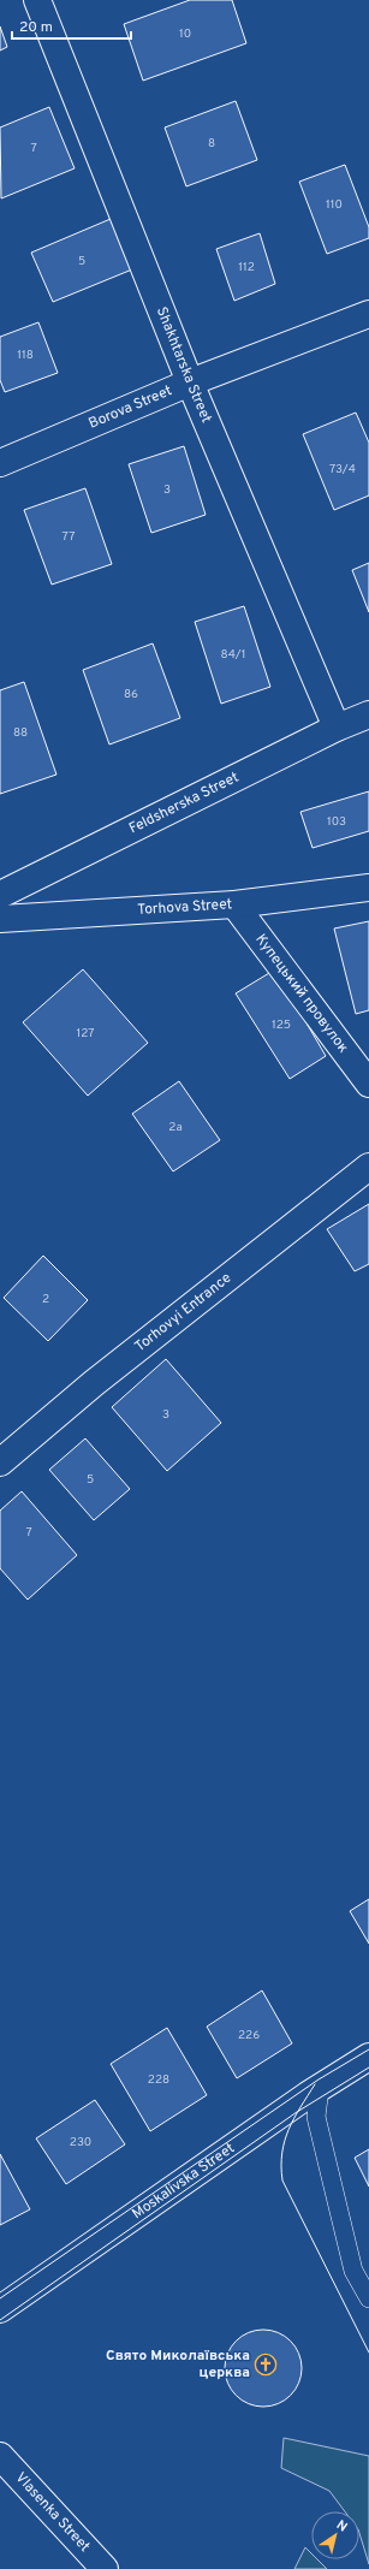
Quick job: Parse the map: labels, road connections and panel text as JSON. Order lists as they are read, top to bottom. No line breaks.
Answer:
{"streets":{"street":["Shakhtarska Street","Borova Street","Feldsherska Street","Torhova Street","Купецький провулок","Torhovyi Entrance","Moskalivska Street","Vlasenka Street"]},"crossings":[["Shakhtarska Street","Borova Street"],["Shakhtarska Street","Feldsherska Street"],["Torhova Street","Купецький провулок"]],"places":{"church":["Свято Миколаївська церква"]},"house_numbers":["10","8","7","110","5","112","118","73/4","3","77","84/1","86","88","103","125","127","2а","2","3","5","7","226","228","230"],"scale_bar":"20 m","north":"top right"}
